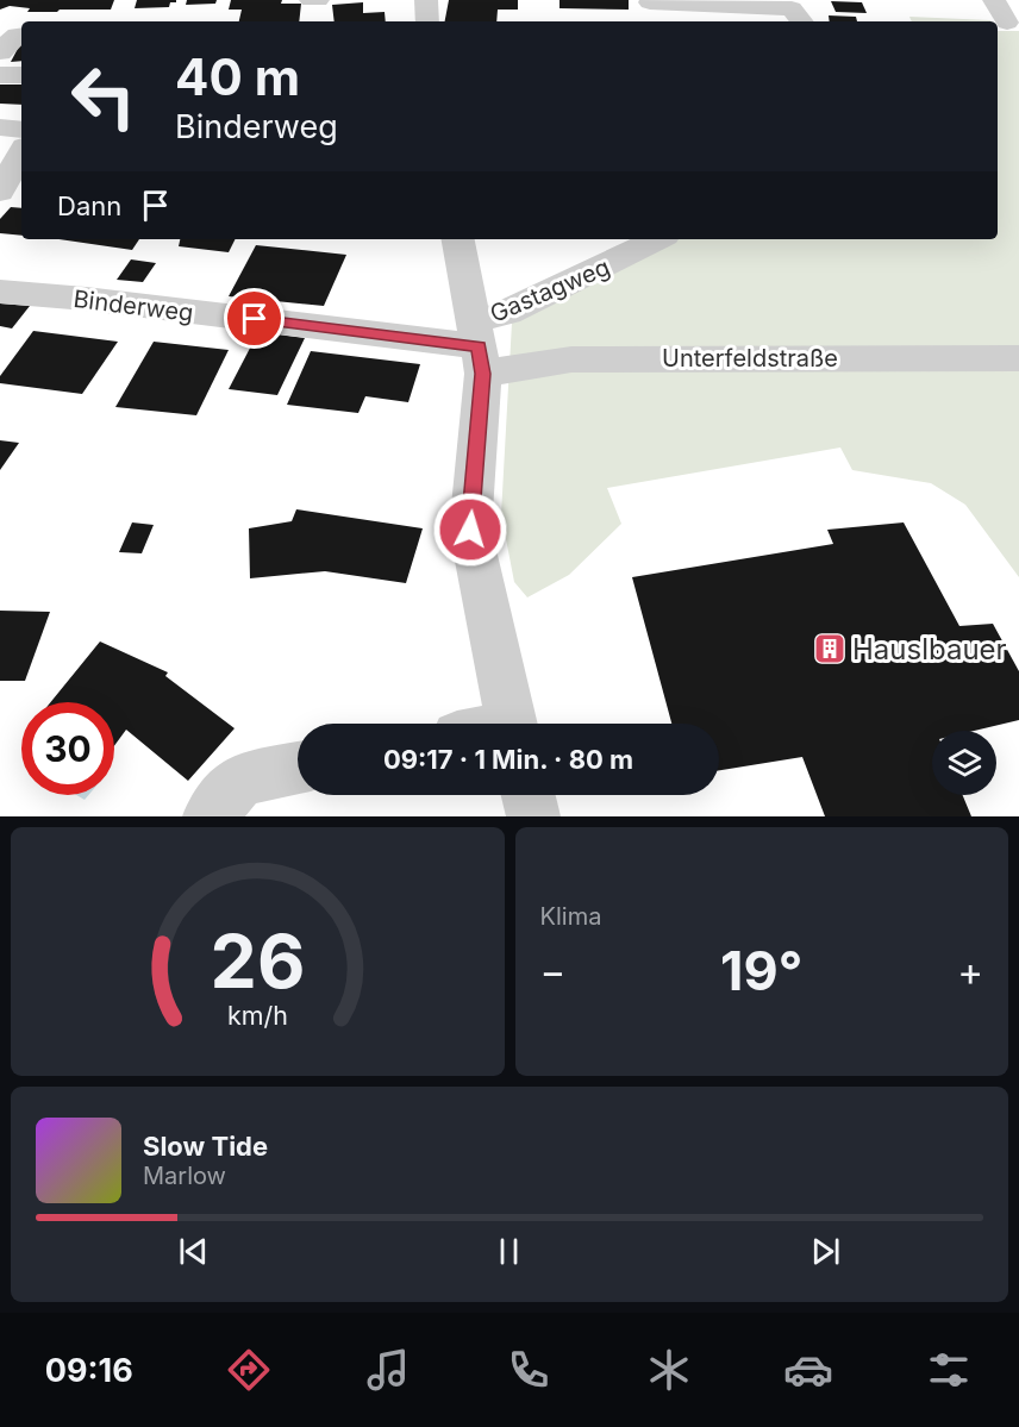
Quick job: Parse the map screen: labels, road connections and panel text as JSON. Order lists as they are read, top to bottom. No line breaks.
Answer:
{"streets":{"street":["Gastagweg","Binderweg","Unterfeldstraße"]},"crossings":[["Gastagweg","Binderweg"],["Gastagweg","Unterfeldstraße"],["Binderweg","Unterfeldstraße"]],"places":{"building":["Hauslbauer"]},"page":{"turn":["40 m","Binderweg"],"then":"Dann","limit":"30","trip":"09:17 · 1 Min. · 80 m","tile":"Klima","heat":["−","19°","+"],"song":["Slow Tide","Marlow"],"tabs":"09:16","gauge":["26","km/h"]}}
